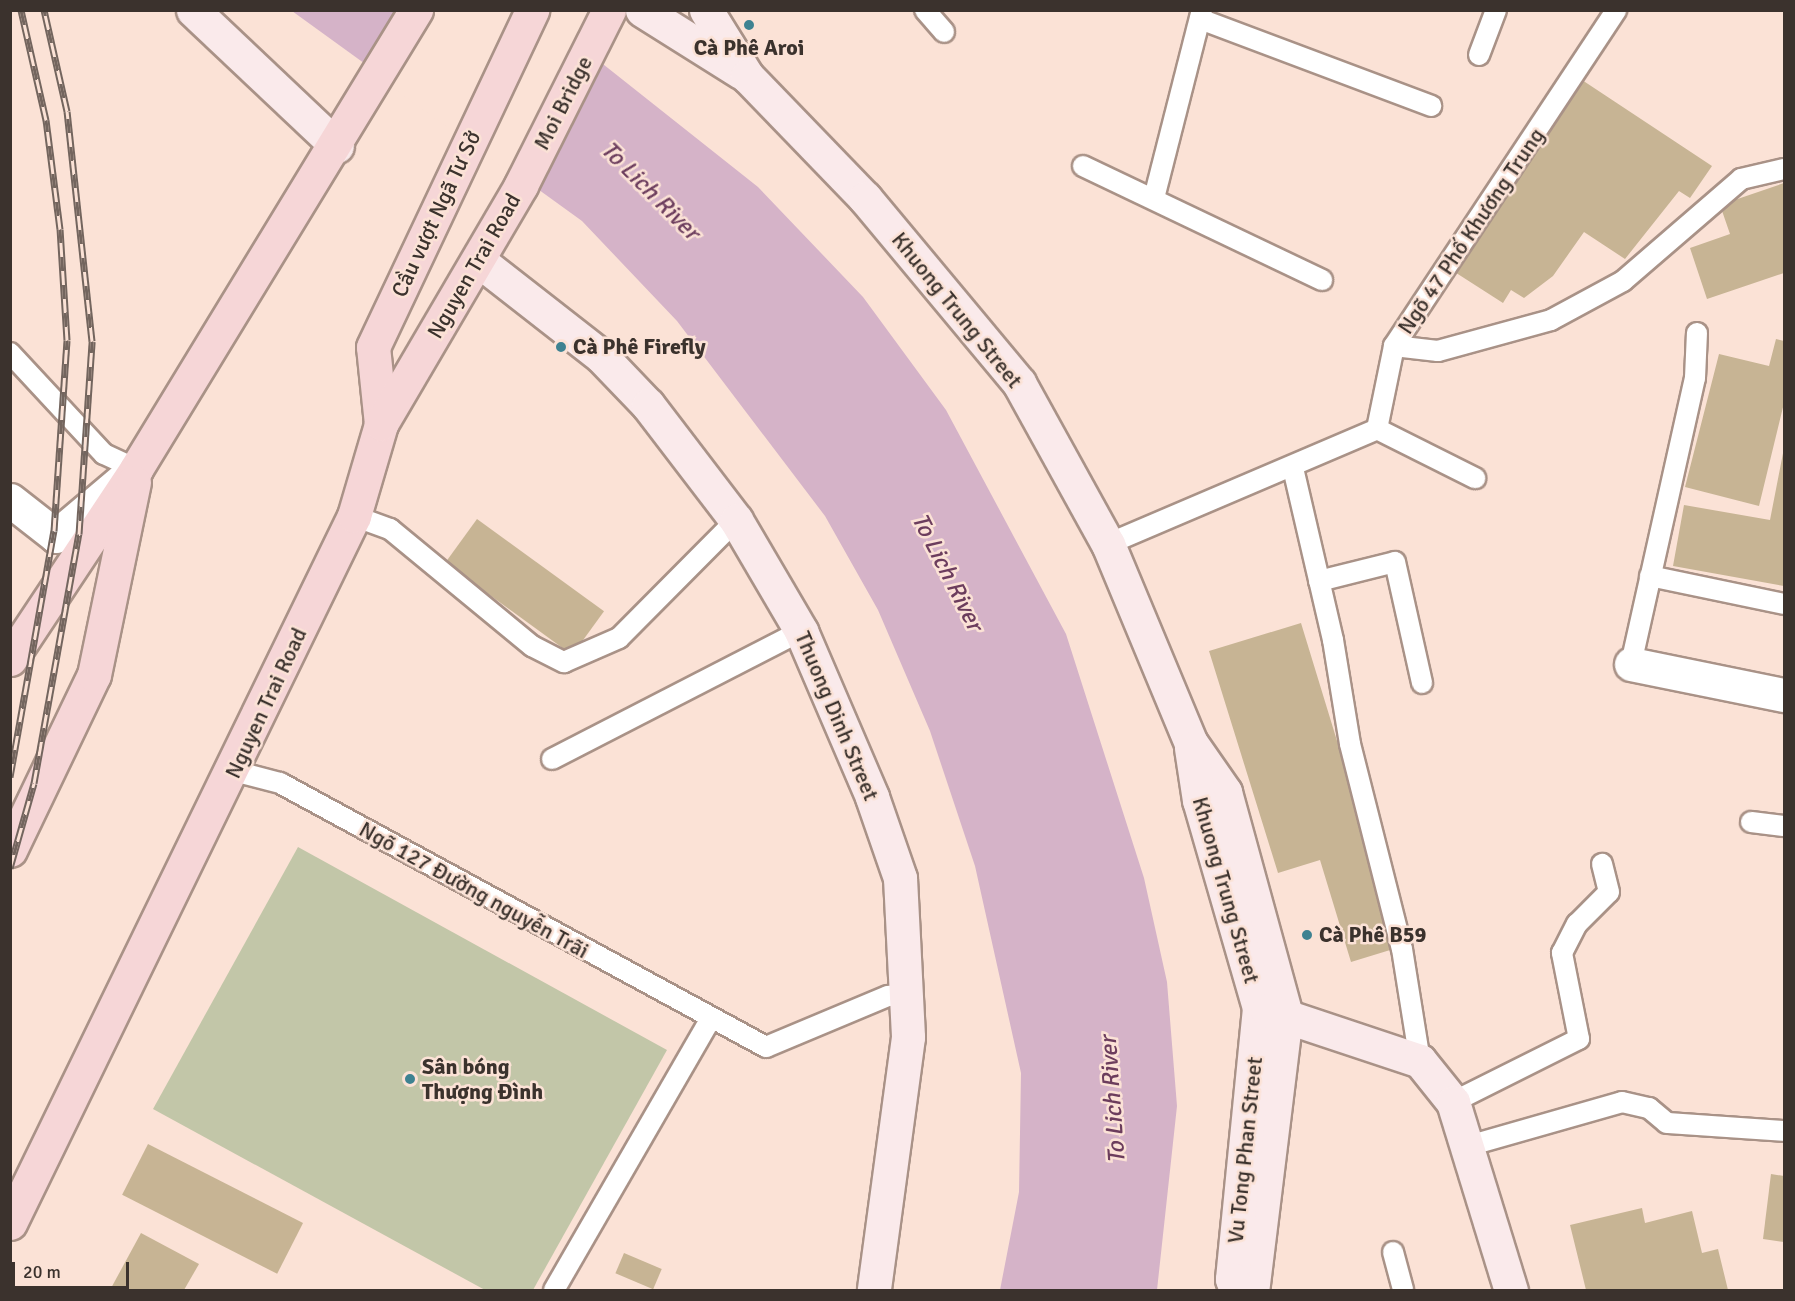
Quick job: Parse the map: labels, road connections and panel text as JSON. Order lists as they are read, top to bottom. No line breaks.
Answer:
{"streets":{"main road":["Moi Bridge","Cầu vượt Ngã Tư Sở","Nguyen Trai Road","Khuong Trung Street","Thuong Dinh Street","Vu Tong Phan Street"],"lane":["Ngõ 47 Phố Khương Trung","Ngõ 127 Đường nguyễn Trãi"]},"crossings":[["Moi Bridge","Nguyen Trai Road"],["Cầu vượt Ngã Tư Sở","Nguyen Trai Road"],["Nguyen Trai Road","Thuong Dinh Street"],["Nguyen Trai Road","Ngõ 127 Đường nguyễn Trãi"],["Khuong Trung Street","Vu Tong Phan Street"],["Thuong Dinh Street","Ngõ 127 Đường nguyễn Trãi"]],"water":["To Lich River"],"places":["Cà Phê Aroi","Cà Phê Firefly","Cà Phê B59","Sân bóng Thượng Đình"],"scale_bar":"20 m"}
